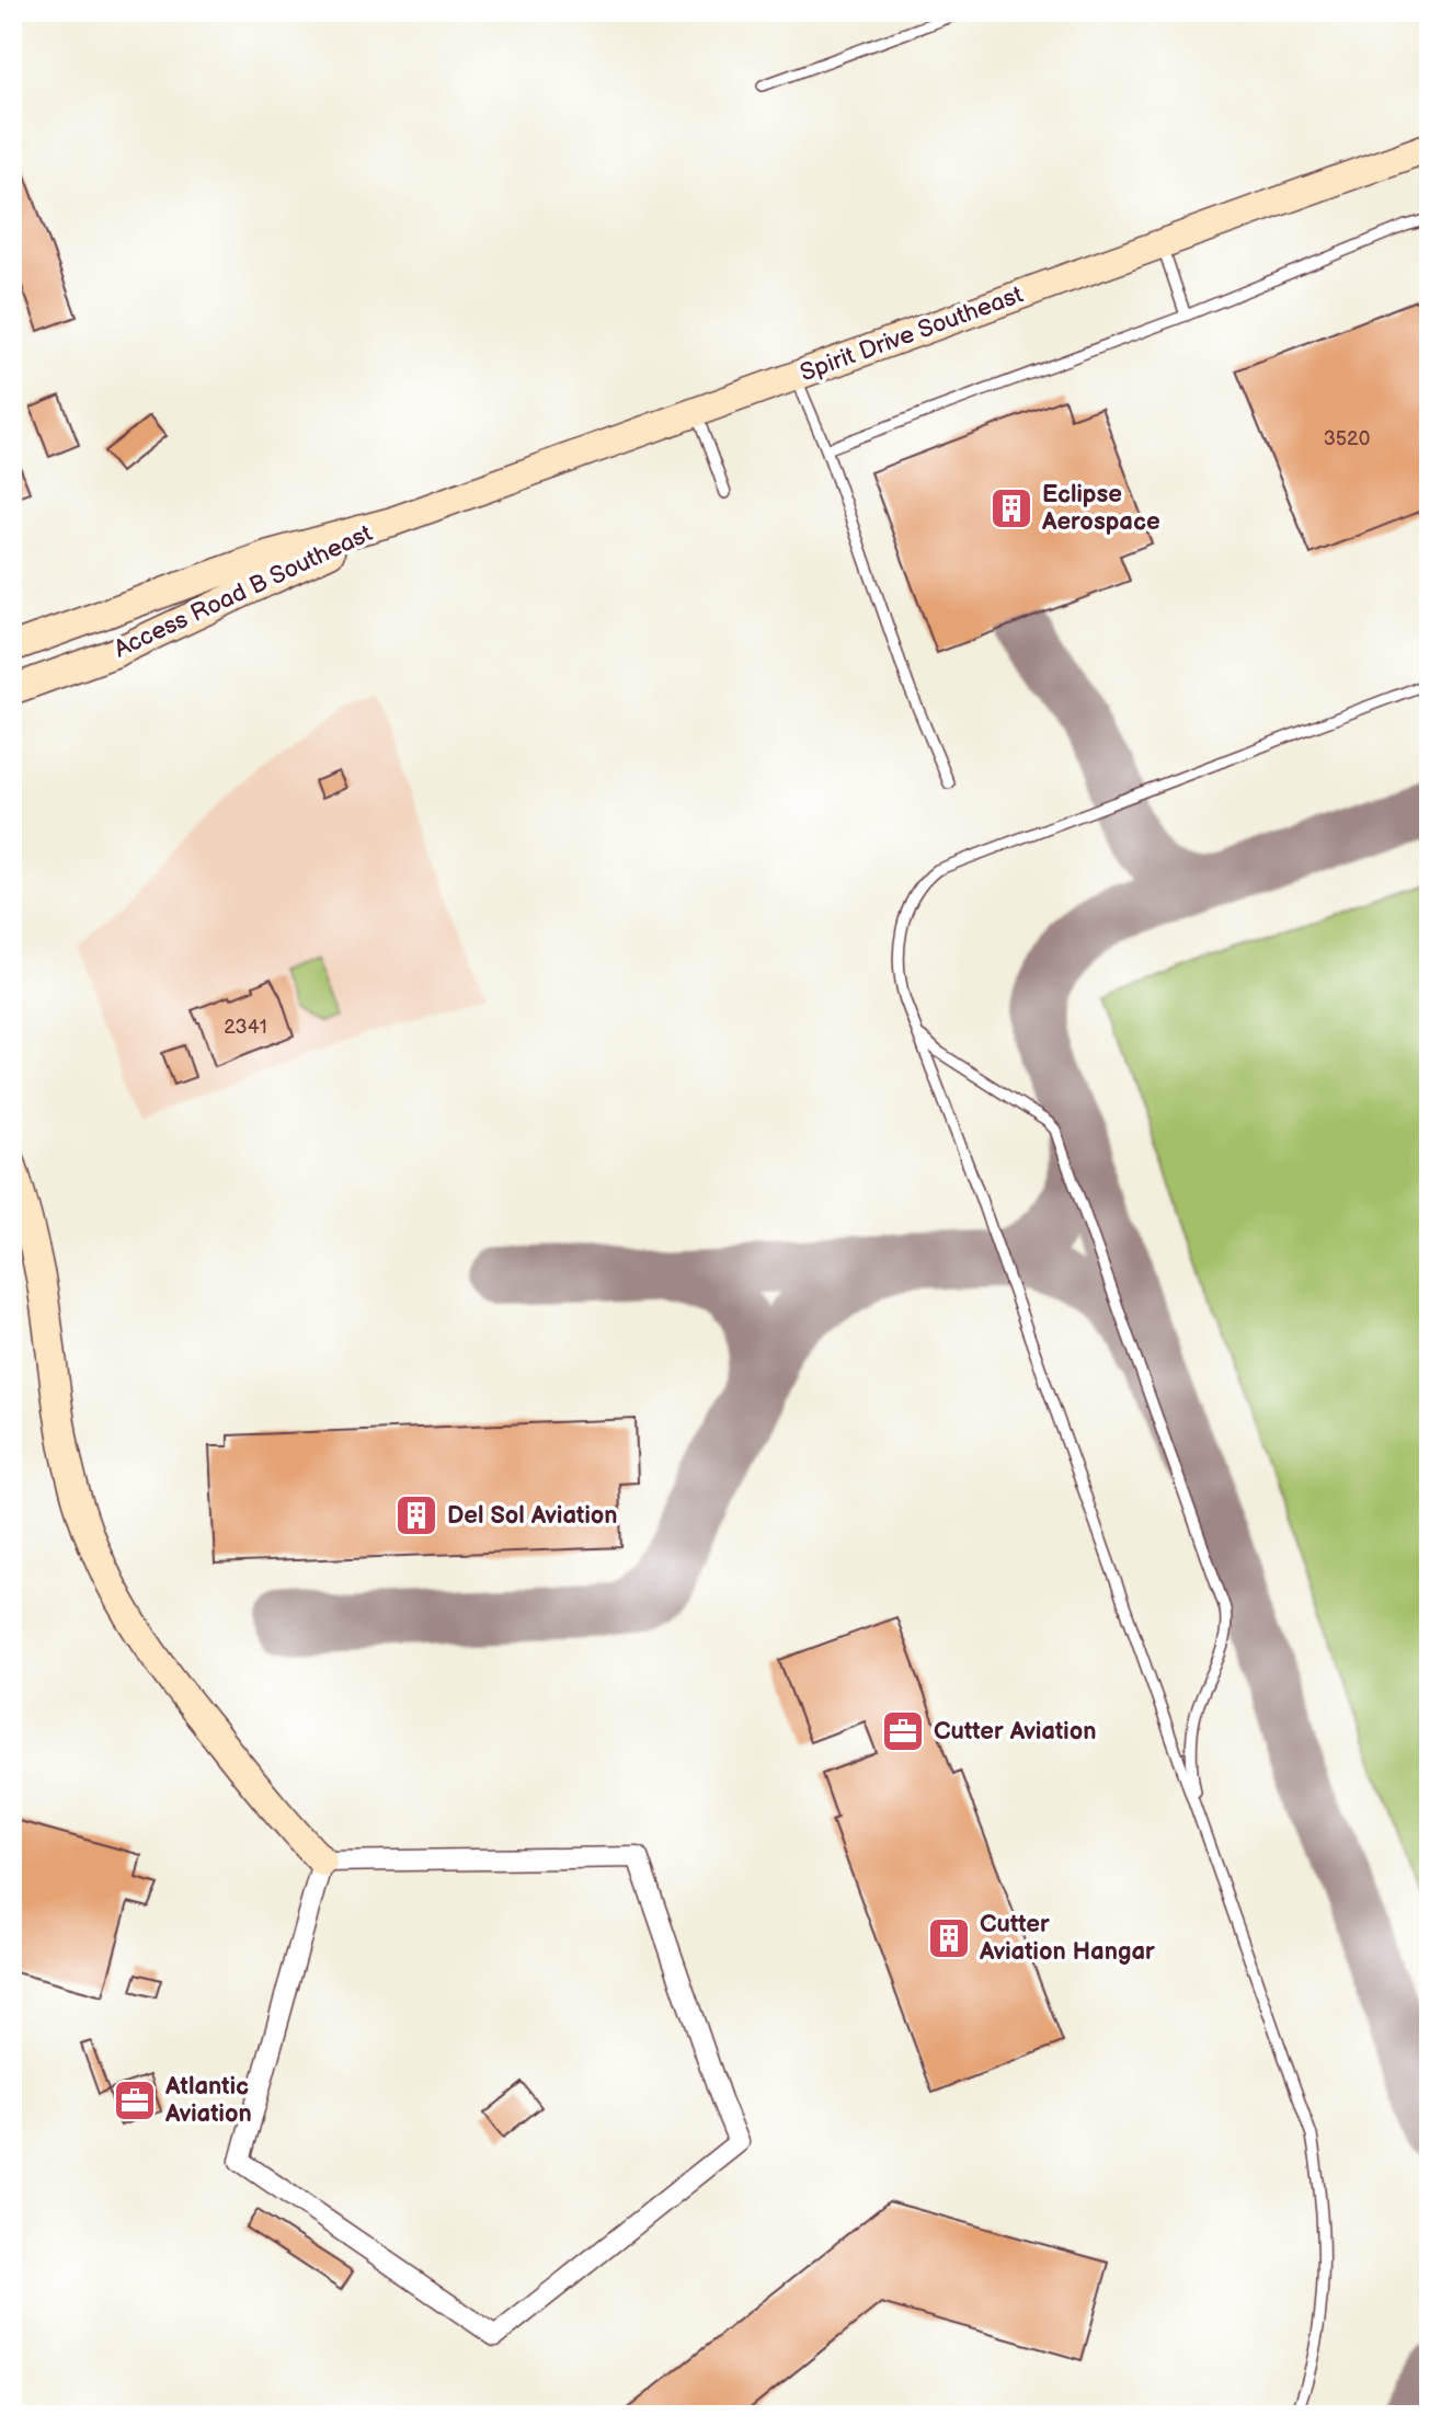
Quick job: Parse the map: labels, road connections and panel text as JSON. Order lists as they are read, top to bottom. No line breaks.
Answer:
{"streets":{"street":["Spirit Drive Southeast","Access Road B Southeast"]},"crossings":[["Spirit Drive Southeast","Access Road B Southeast"]],"places":{"building":["Eclipse Aerospace","Del Sol Aviation","Cutter Aviation Hangar"],"office":["Cutter Aviation","Atlantic Aviation"]},"house_numbers":["3520","2341"]}
